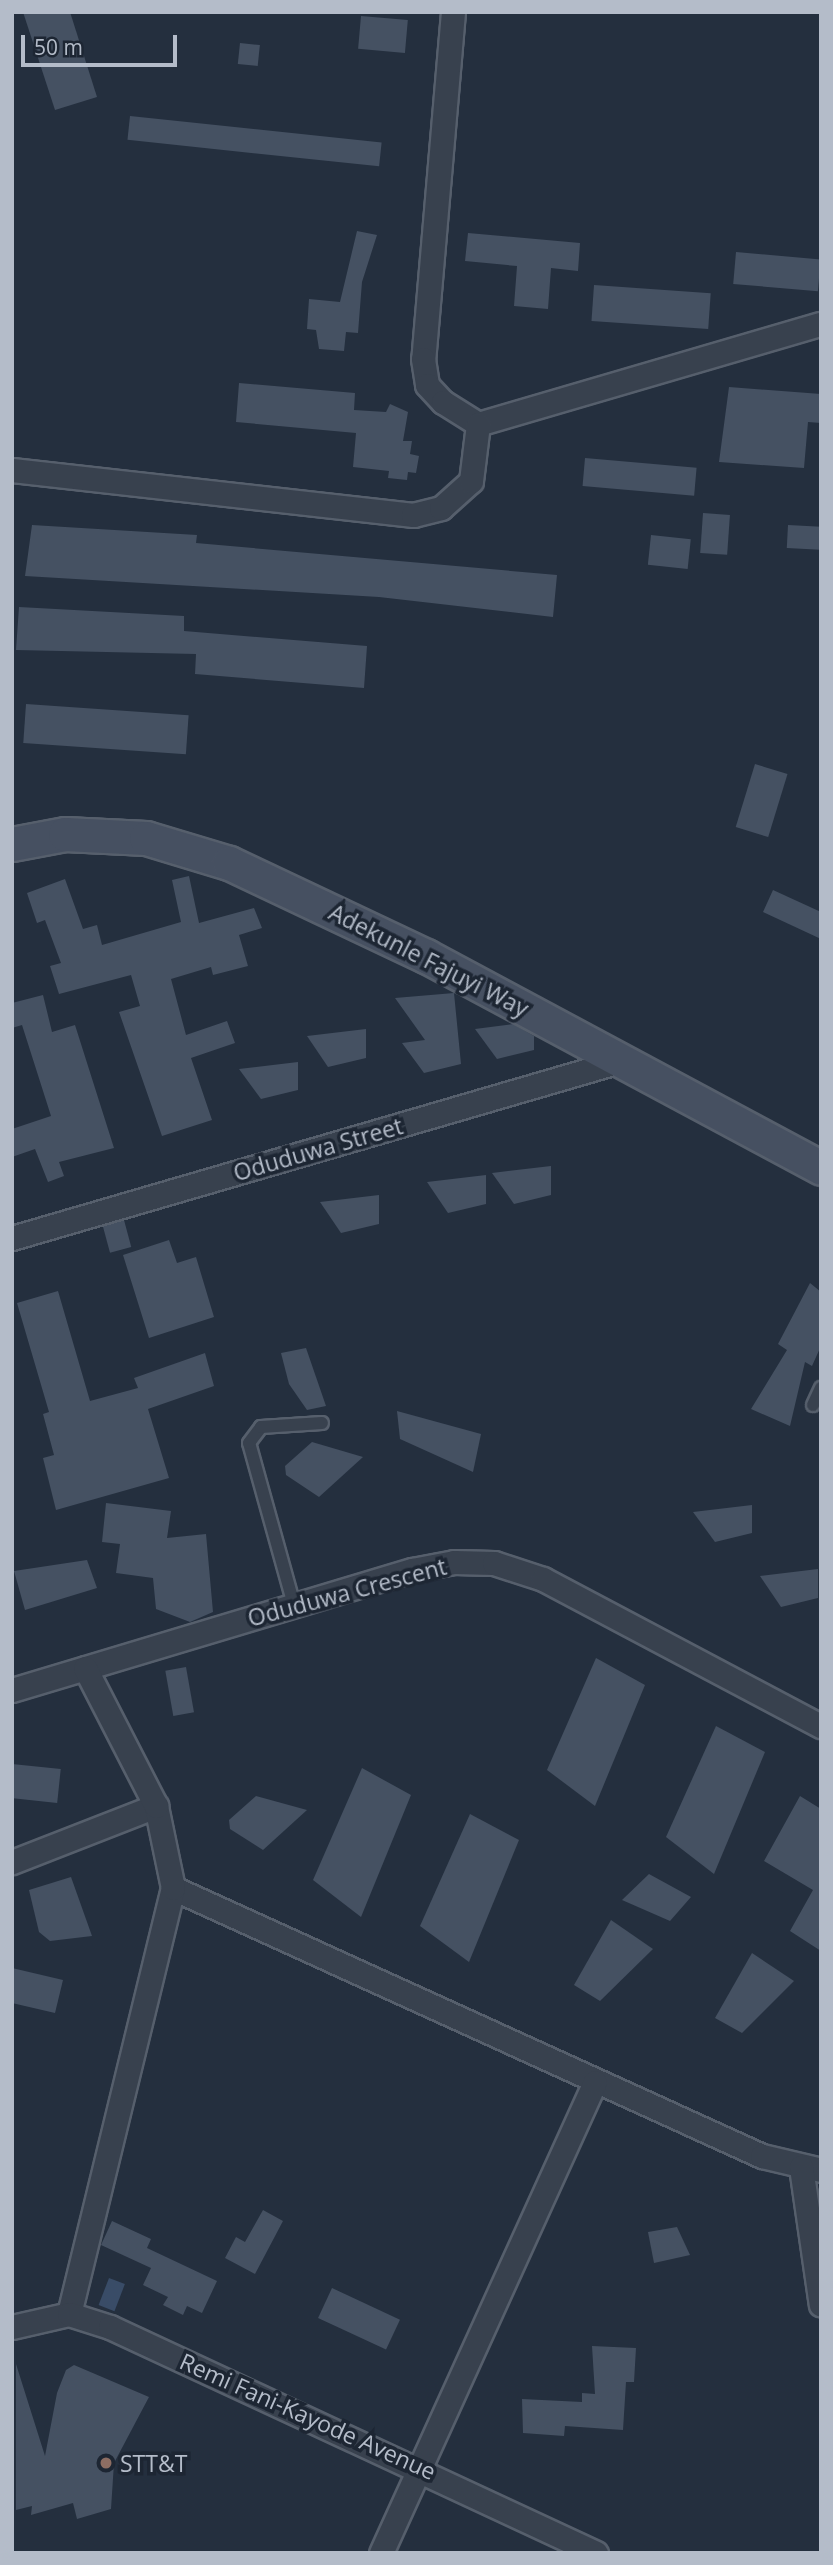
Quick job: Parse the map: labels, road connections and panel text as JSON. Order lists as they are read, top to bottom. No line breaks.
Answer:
{"streets":{"street":["Adekunle Fajuyi Way","Oduduwa Street","Oduduwa Crescent","Remi Fani-Kayode Avenue"]},"crossings":[["Adekunle Fajuyi Way","Oduduwa Street"]],"places":["STT&T"],"scale_bar":"50 m"}
